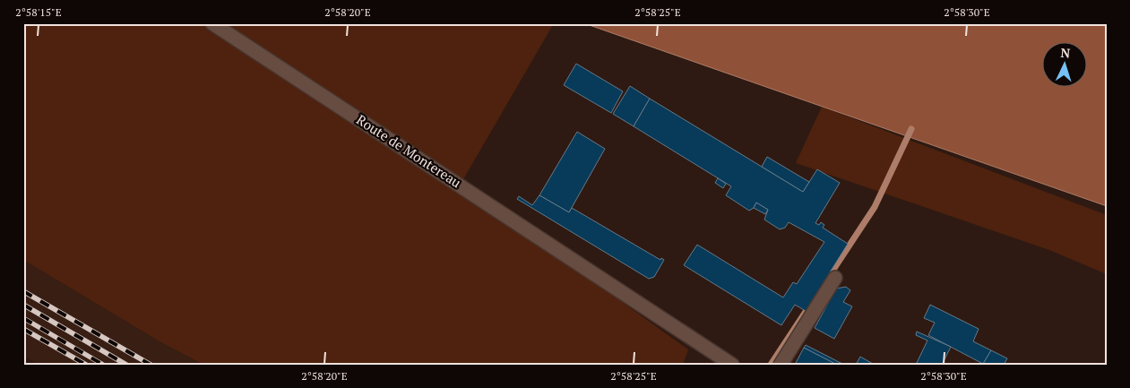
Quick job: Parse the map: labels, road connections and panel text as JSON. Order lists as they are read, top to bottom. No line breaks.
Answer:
{"streets":{"street":["Route de Montereau"]},"north":"top","coordinates":["2°58'15\"E","2°58'20\"E","2°58'25\"E","2°58'30\"E"]}
